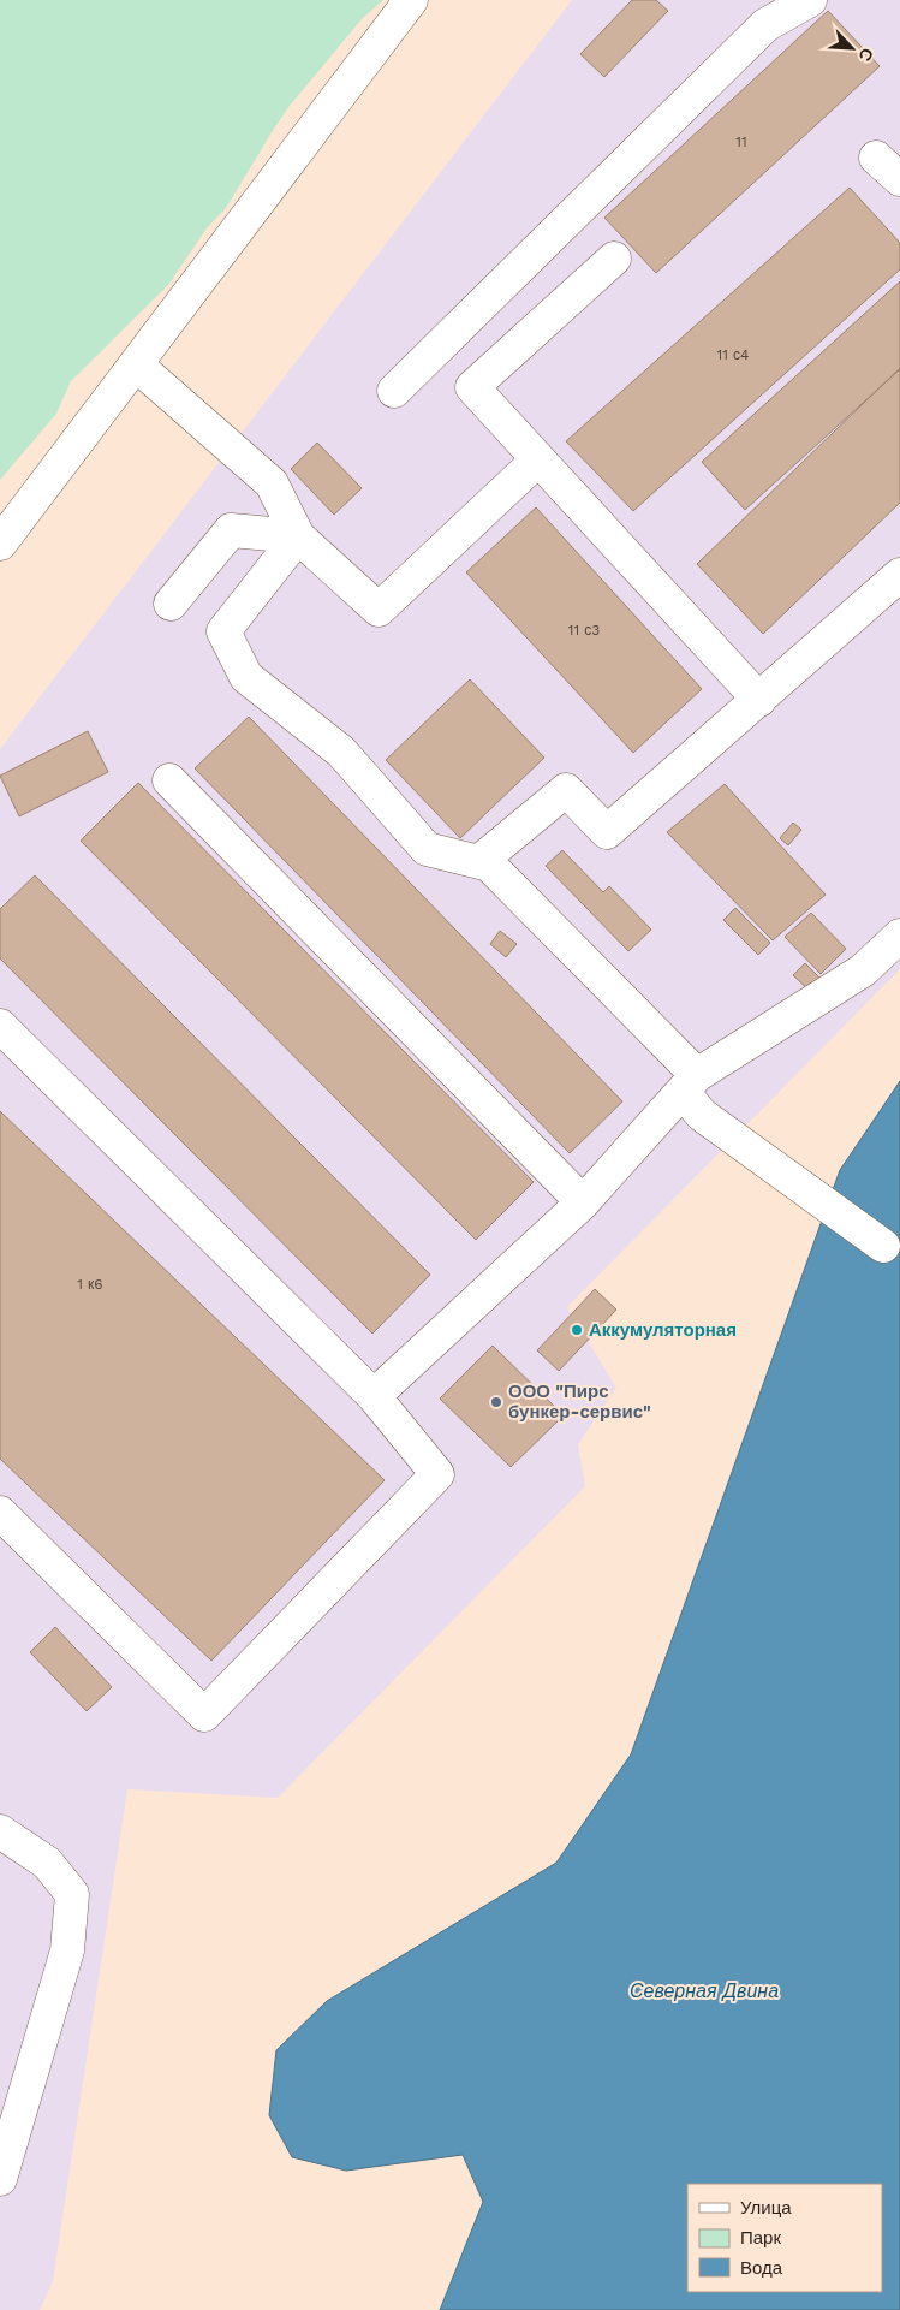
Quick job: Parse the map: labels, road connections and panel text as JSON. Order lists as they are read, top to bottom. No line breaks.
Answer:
{"water":["Северная Двина"],"places":["Аккумуляторная","ООО \"Пирс бункер-сервис\""],"house_numbers":["11","11 с4","11 с3","1 к6"],"legend":["Улица","Парк","Вода"],"north":"bottom right"}
